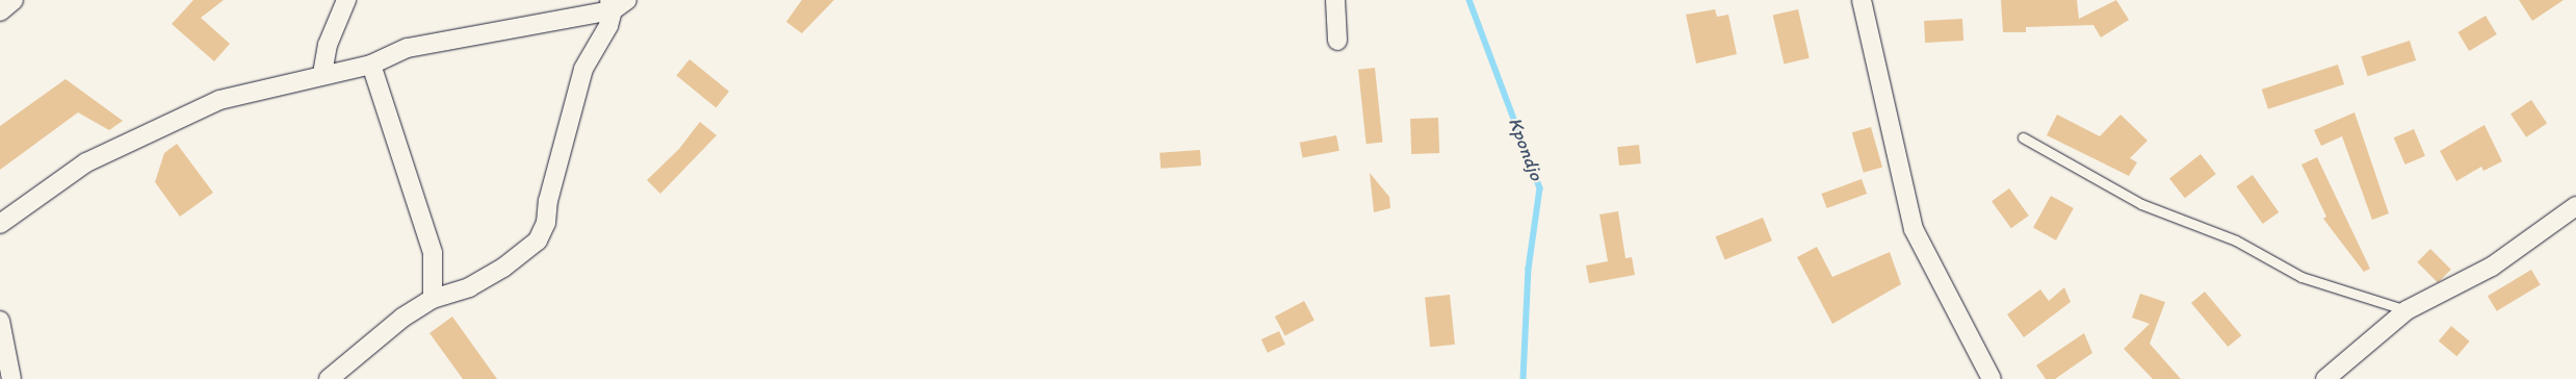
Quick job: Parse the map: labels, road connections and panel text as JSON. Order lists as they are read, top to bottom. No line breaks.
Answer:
{"water":["Kpondjo"]}
